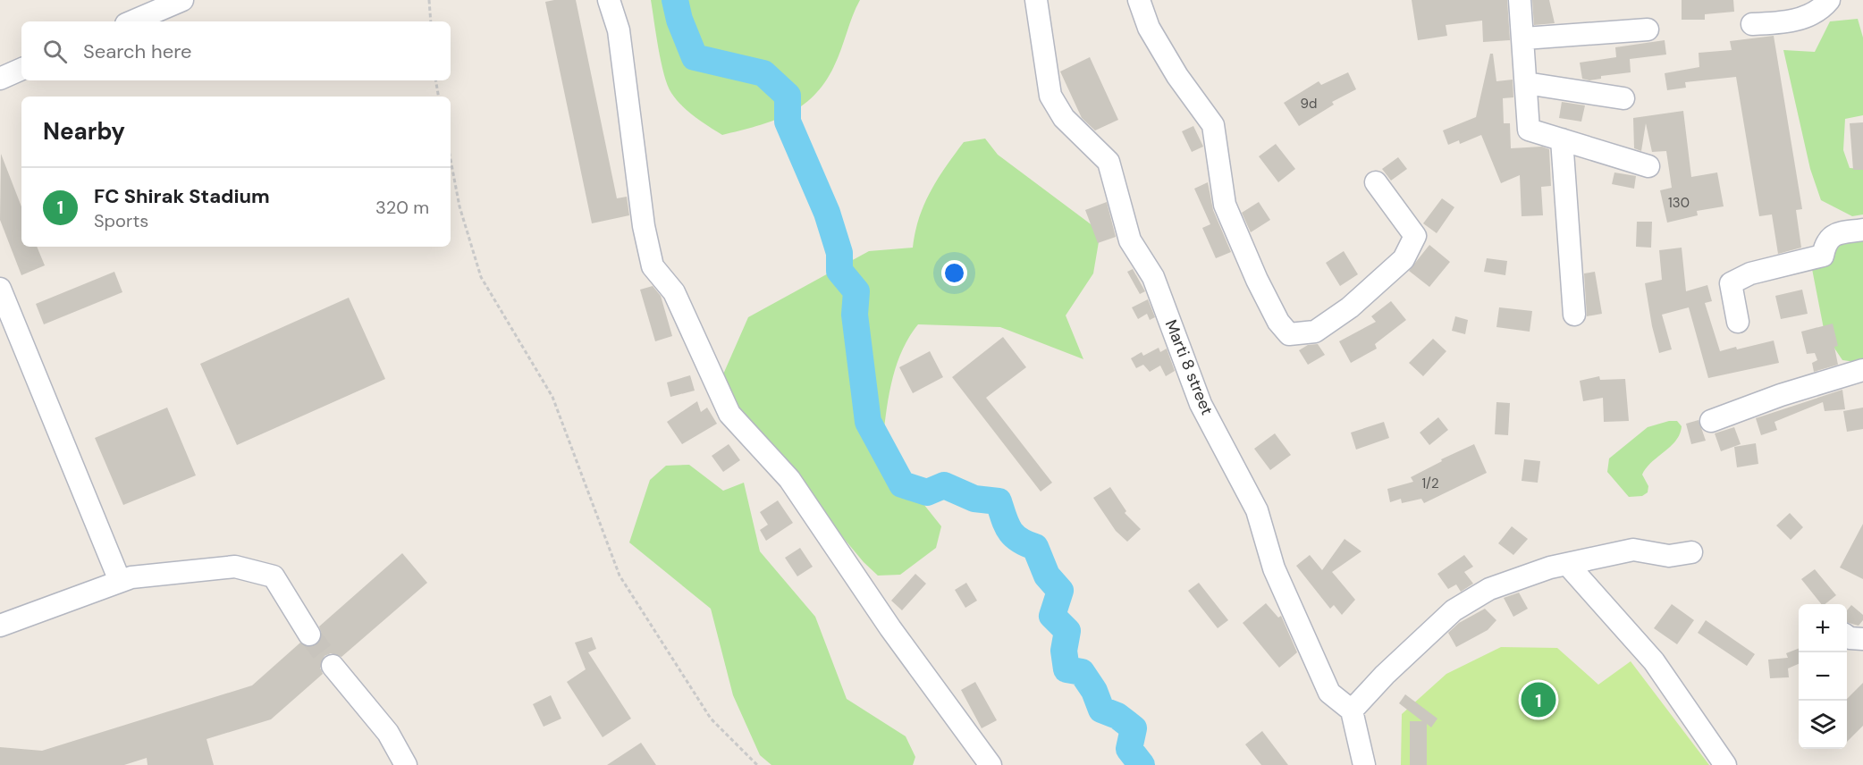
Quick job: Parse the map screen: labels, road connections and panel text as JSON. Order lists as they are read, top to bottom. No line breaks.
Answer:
{"streets":{"street":["Marti 8 street"]},"house_numbers":["9d","130","1/2"],"page":{"search":"Search here","heading":"Nearby","list":[{"mark":"1","name":"FC Shirak Stadium","note":"Sports","value":"320 m"}],"map_buttons":["+","−"],"pins":"1"}}
